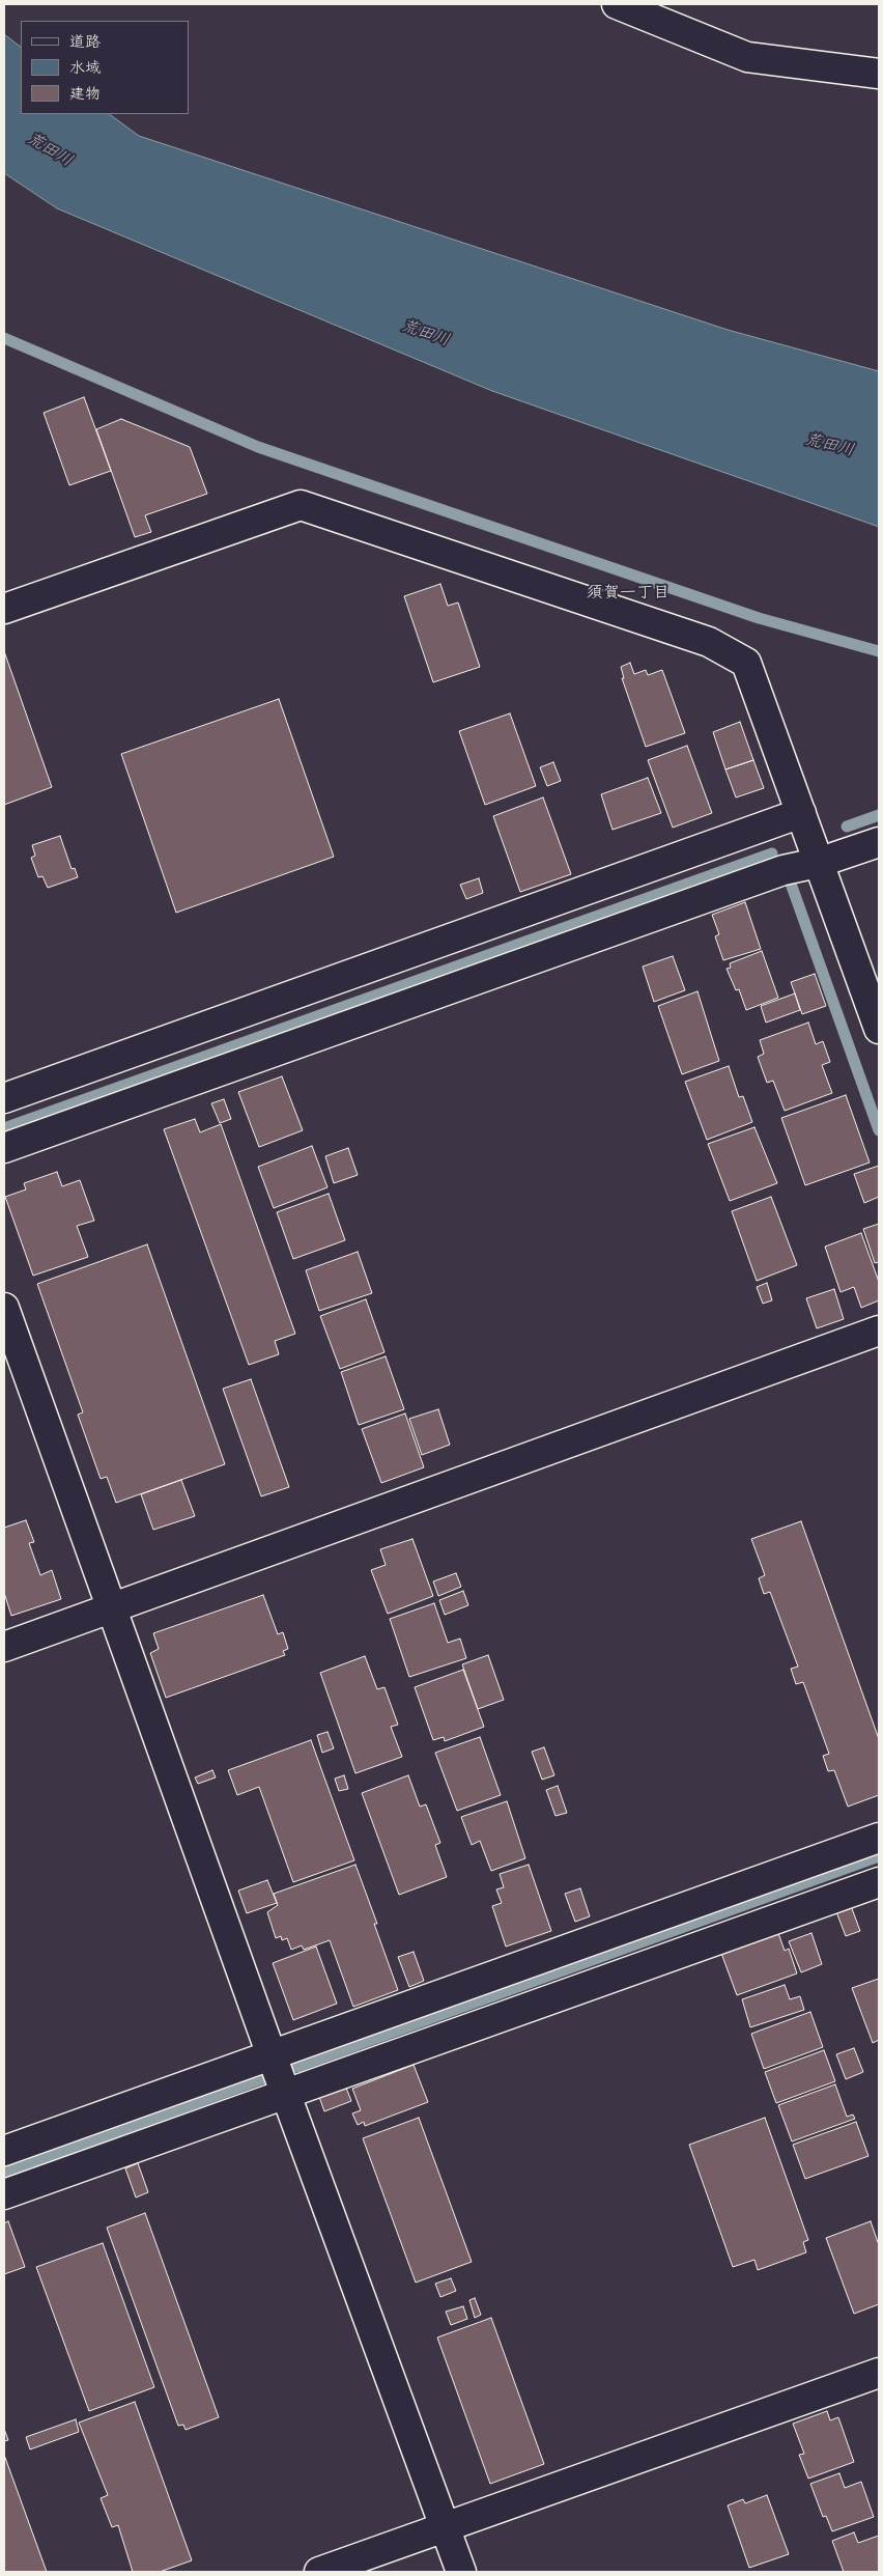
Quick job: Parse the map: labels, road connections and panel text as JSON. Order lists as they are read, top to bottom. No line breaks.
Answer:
{"districts":["須賀一丁目"],"water":["荒田川"],"legend":["道路","水域","建物"]}
